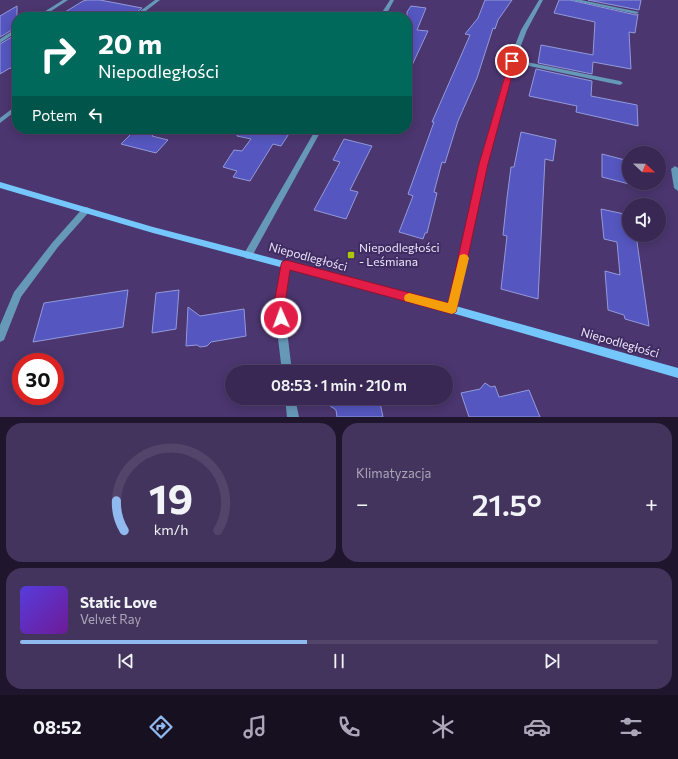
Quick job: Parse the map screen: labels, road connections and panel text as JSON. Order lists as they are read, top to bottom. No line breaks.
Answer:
{"streets":{"street":["Niepodległości"]},"places":{"transit":["Niepodległości - Leśmiana"]},"north":"right","page":{"turn":["20 m","Niepodległości"],"then":"Potem","limit":"30","trip":"08:53 · 1 min · 210 m","tile":"Klimatyzacja","heat":["−","21.5°","+"],"song":["Static Love","Velvet Ray"],"tabs":"08:52","gauge":["19","km/h"]}}
